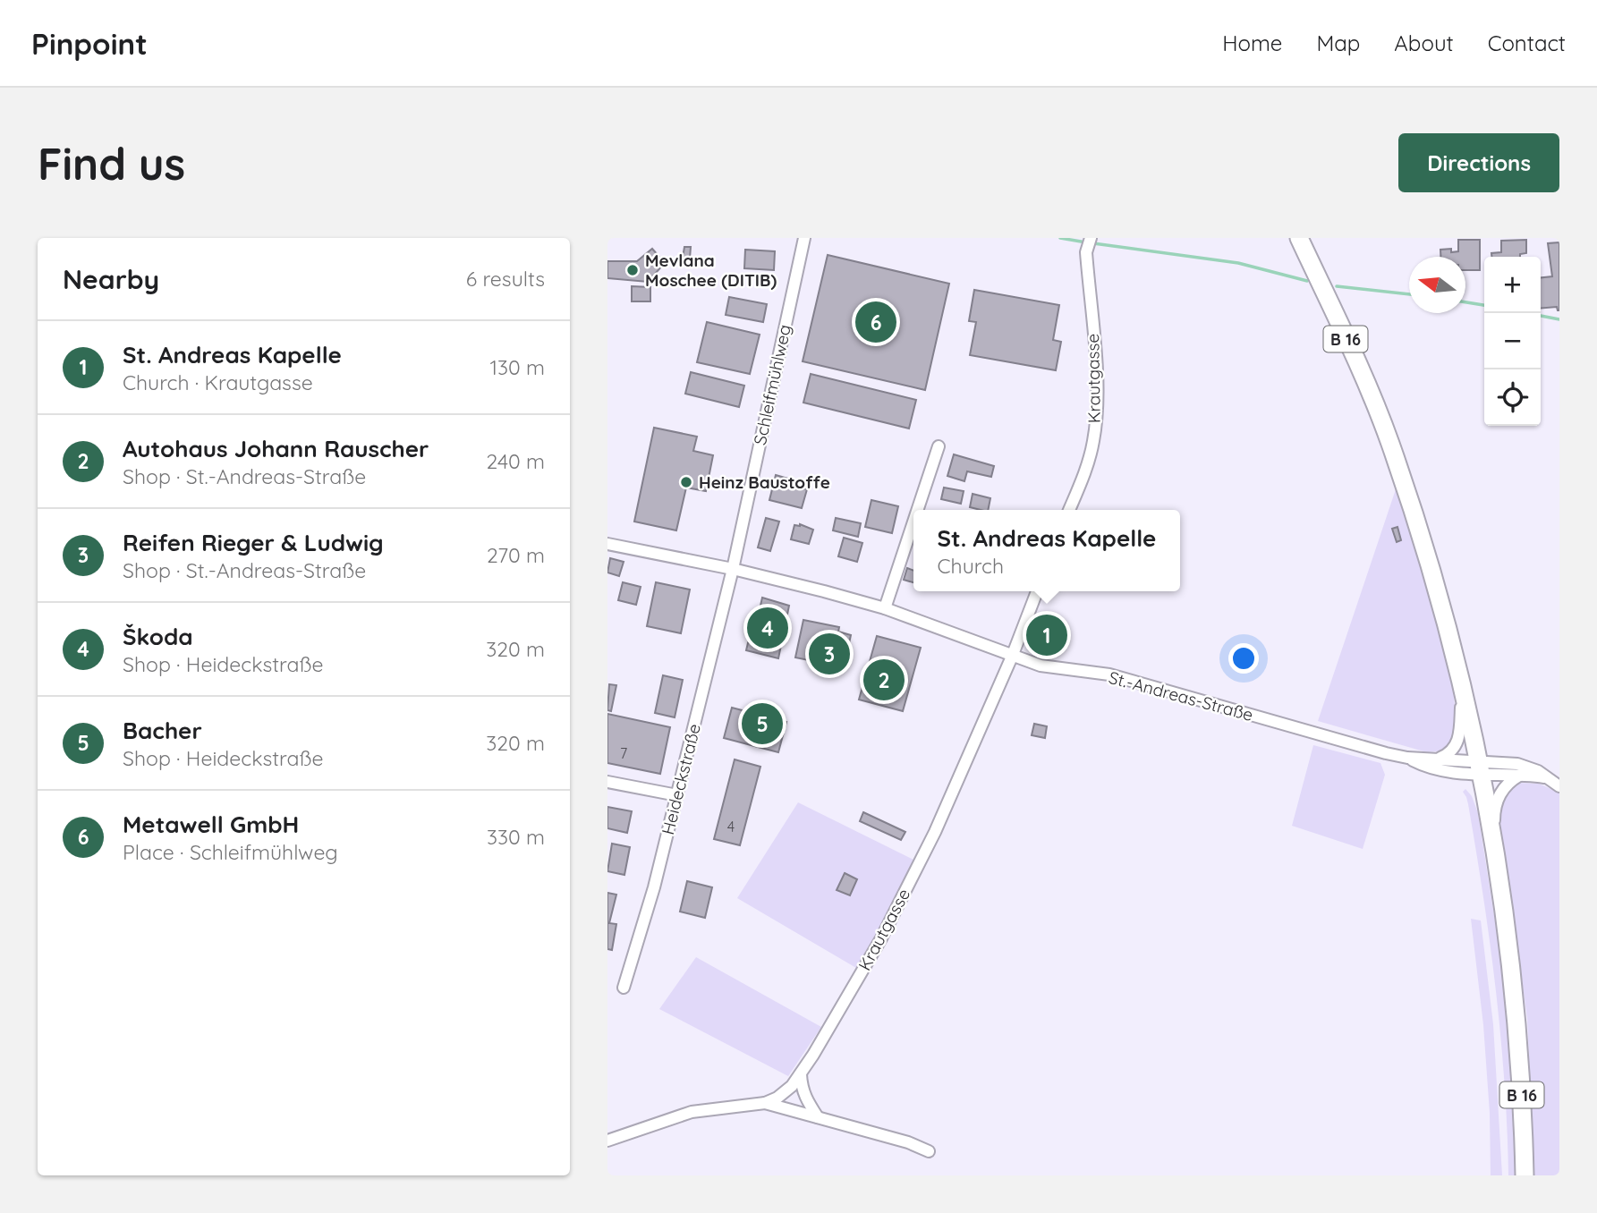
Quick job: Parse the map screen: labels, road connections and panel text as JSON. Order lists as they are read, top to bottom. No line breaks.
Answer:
{"streets":{"main road":["B 16"],"street":["Krautgasse","Schleifmühlweg","St.-Andreas-Straße","Heideckstraße"]},"crossings":[["Krautgasse","St.-Andreas-Straße"],["Schleifmühlweg","St.-Andreas-Straße"],["Schleifmühlweg","Heideckstraße"],["St.-Andreas-Straße","Heideckstraße"]],"places":["Mevlana Moschee (DITIB)","Heinz Baustoffe"],"house_numbers":["7","4"],"north":"left","page":{"header":"Pinpoint","nav":["Home","Map","About","Contact"],"buttons":"Directions","title":"Find us","heading":["Nearby","6 results"],"map_buttons":["+","−"],"pins":["6","4","1","3","2","5"],"list":[{"mark":"1","name":"St. Andreas Kapelle","note":"Church · Krautgasse","value":"130 m"},{"mark":"2","name":"Autohaus Johann Rauscher","note":"Shop · St.-Andreas-Straße","value":"240 m"},{"mark":"3","name":"Reifen Rieger & Ludwig","note":"Shop · St.-Andreas-Straße","value":"270 m"},{"mark":"4","name":"Škoda","note":"Shop · Heideckstraße","value":"320 m"},{"mark":"5","name":"Bacher","note":"Shop · Heideckstraße","value":"320 m"},{"mark":"6","name":"Metawell GmbH","note":"Place · Schleifmühlweg","value":"330 m"}],"popup":["St. Andreas Kapelle","Church"]}}
